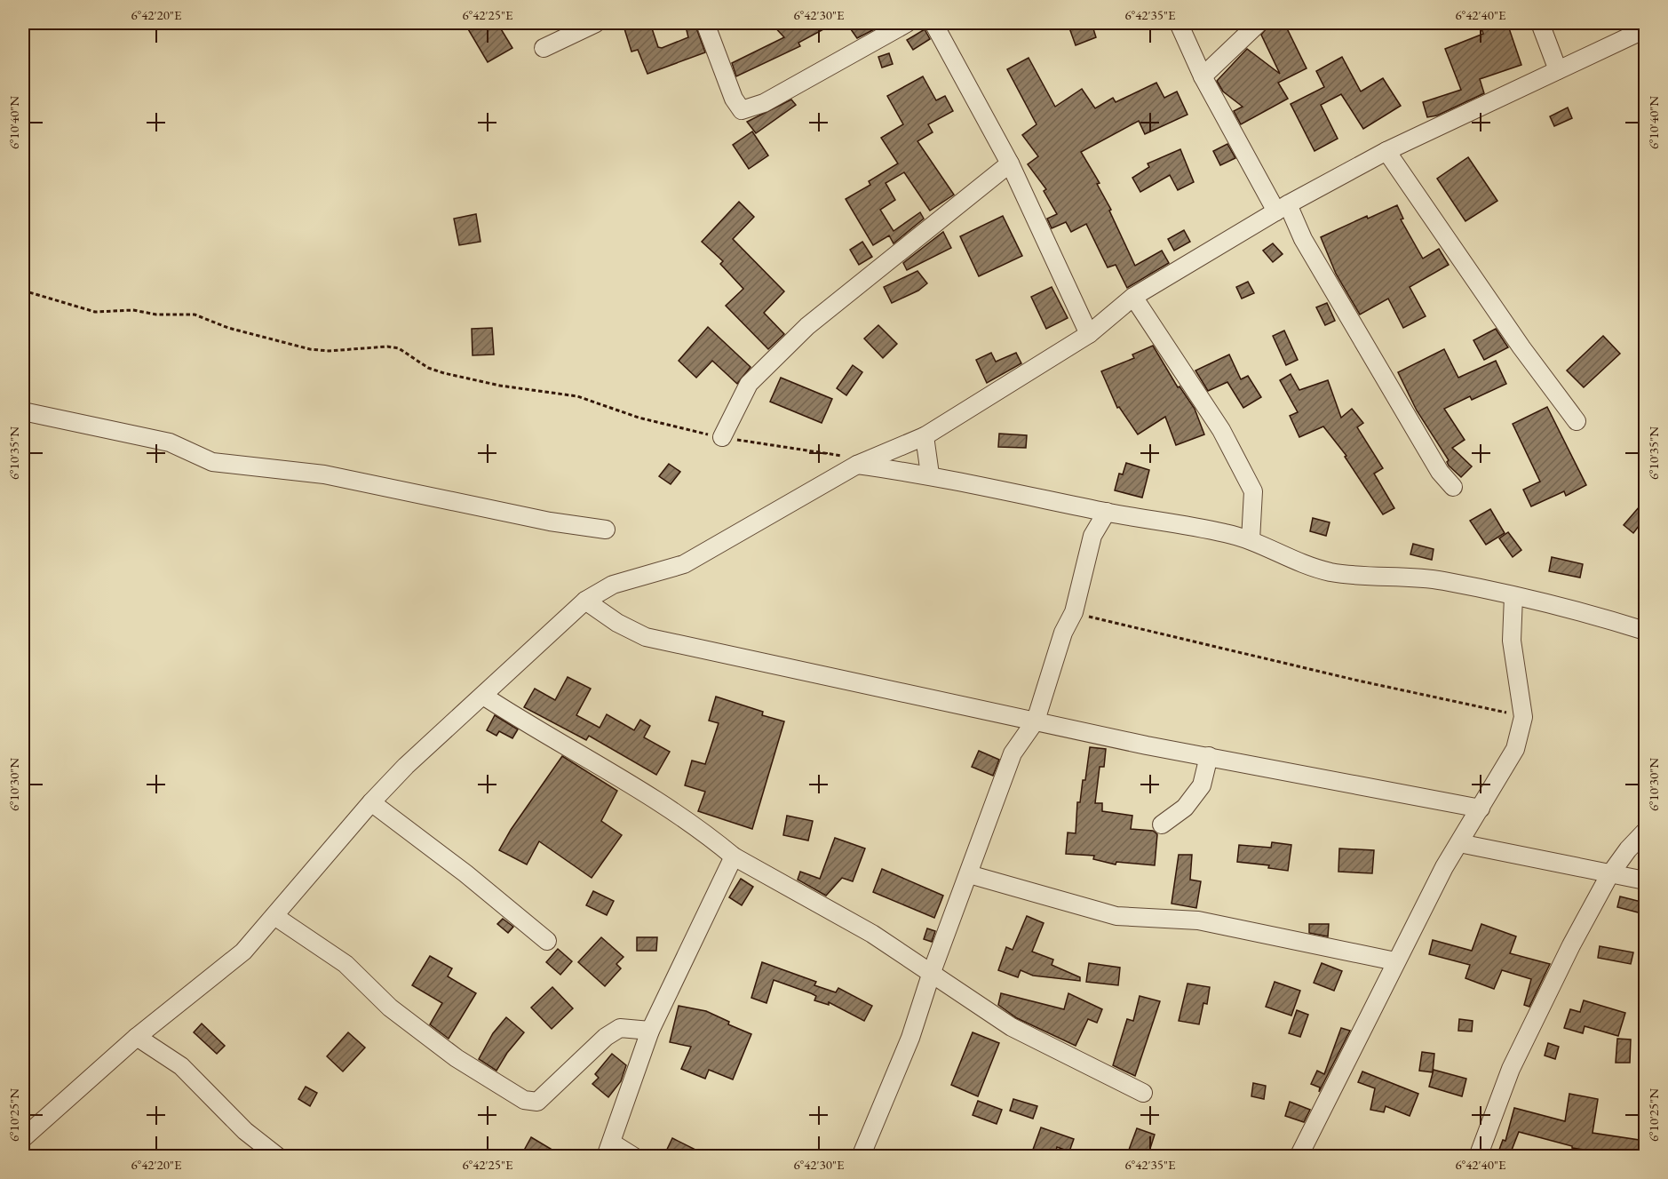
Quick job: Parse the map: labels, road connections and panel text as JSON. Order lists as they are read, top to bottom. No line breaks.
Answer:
{"coordinates":["6°42'20\"E","6°42'25\"E","6°42'30\"E","6°42'35\"E","6°42'40\"E","6°10'40\"N","6°10'35\"N","6°10'30\"N","6°10'25\"N"]}
